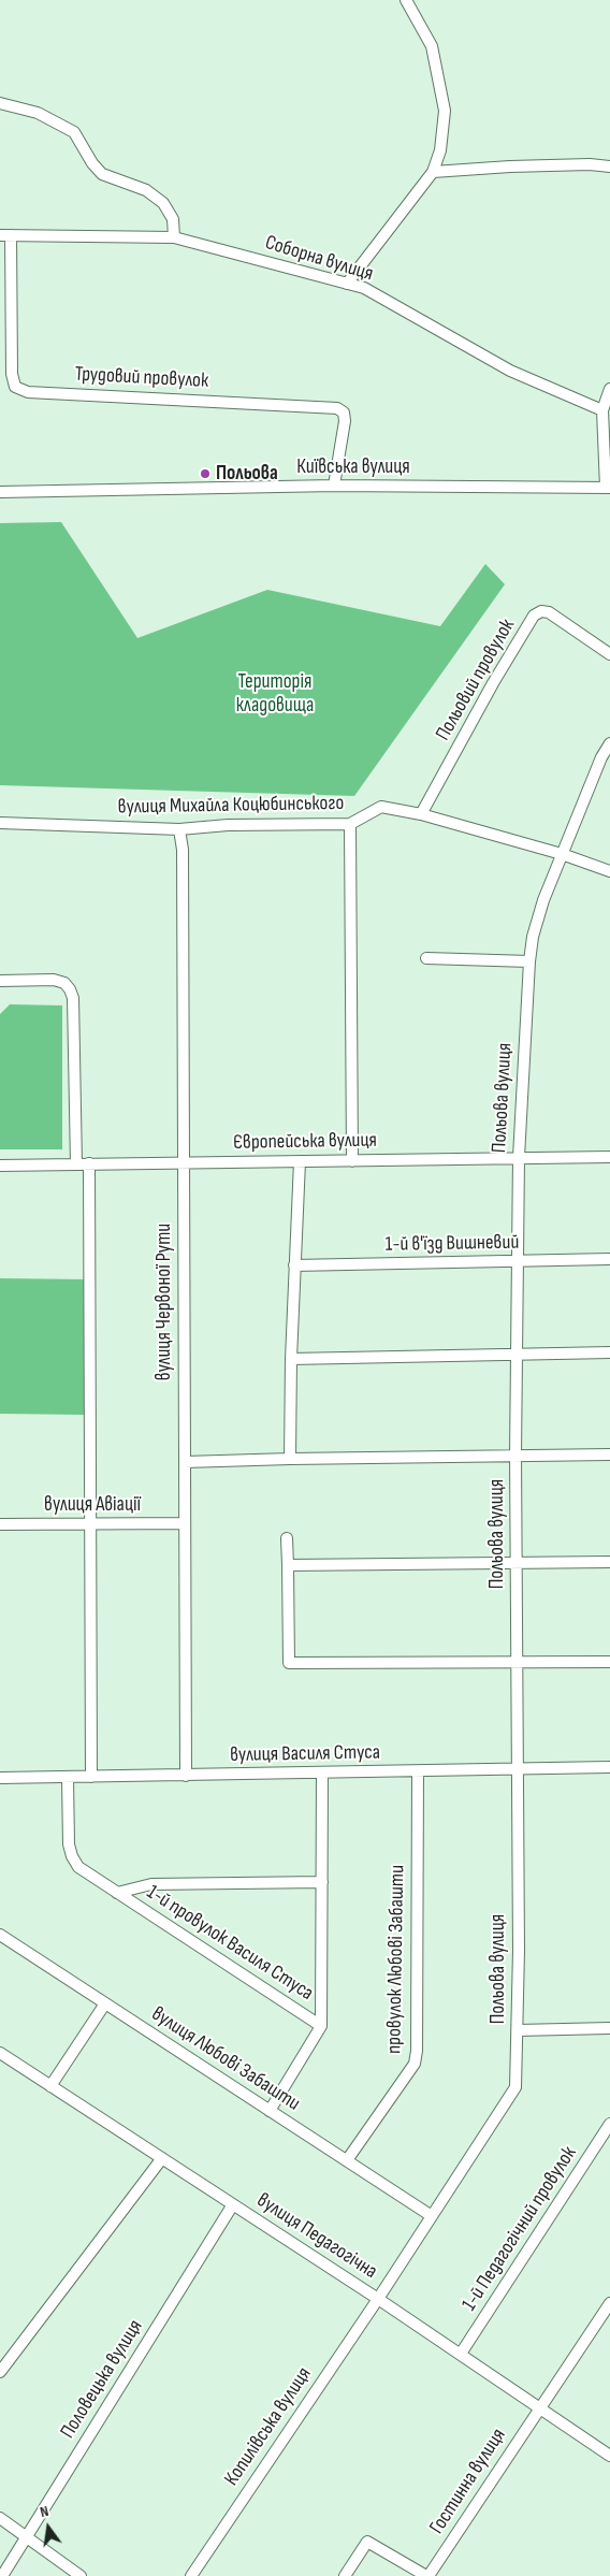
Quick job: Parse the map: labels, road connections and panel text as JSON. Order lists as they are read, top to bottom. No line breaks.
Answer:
{"streets":{"street":["Соборна вулиця","Трудовий провулок","Київська вулиця","Польовий провулок","вулиця Михайла Коцюбинського","Польова вулиця","Європейська вулиця","1-й в'їзд Вишневий","вулиця Червоної Рути","вулиця Авіації","вулиця Василя Стуса","1-й провулок Василя Стуса","провулок Любові Забашти","вулиця Любові Забашти","1-й Педагогічний провулок","вулиця Педагогічна","Половецька вулиця","Копилівська вулиця","Гостинна вулиця"]},"crossings":[["Соборна вулиця","Трудовий провулок"],["Трудовий провулок","Київська вулиця"],["Польовий провулок","вулиця Михайла Коцюбинського"],["вулиця Михайла Коцюбинського","Польова вулиця"],["вулиця Михайла Коцюбинського","вулиця Червоної Рути"],["Польова вулиця","Європейська вулиця"],["Польова вулиця","1-й в'їзд Вишневий"],["Польова вулиця","вулиця Василя Стуса"],["Польова вулиця","вулиця Любові Забашти"],["Польова вулиця","вулиця Педагогічна"],["Польова вулиця","Копилівська вулиця"],["Європейська вулиця","вулиця Червоної Рути"],["вулиця Червоної Рути","вулиця Авіації"],["вулиця Червоної Рути","вулиця Василя Стуса"],["вулиця Василя Стуса","1-й провулок Василя Стуса"],["вулиця Василя Стуса","провулок Любові Забашти"],["1-й провулок Василя Стуса","вулиця Любові Забашти"],["провулок Любові Забашти","вулиця Любові Забашти"],["1-й Педагогічний провулок","вулиця Педагогічна"],["вулиця Педагогічна","Половецька вулиця"],["вулиця Педагогічна","Копилівська вулиця"],["вулиця Педагогічна","Гостинна вулиця"]],"parks":["Територія кладовища"],"places":["Польова"],"north":"top"}
